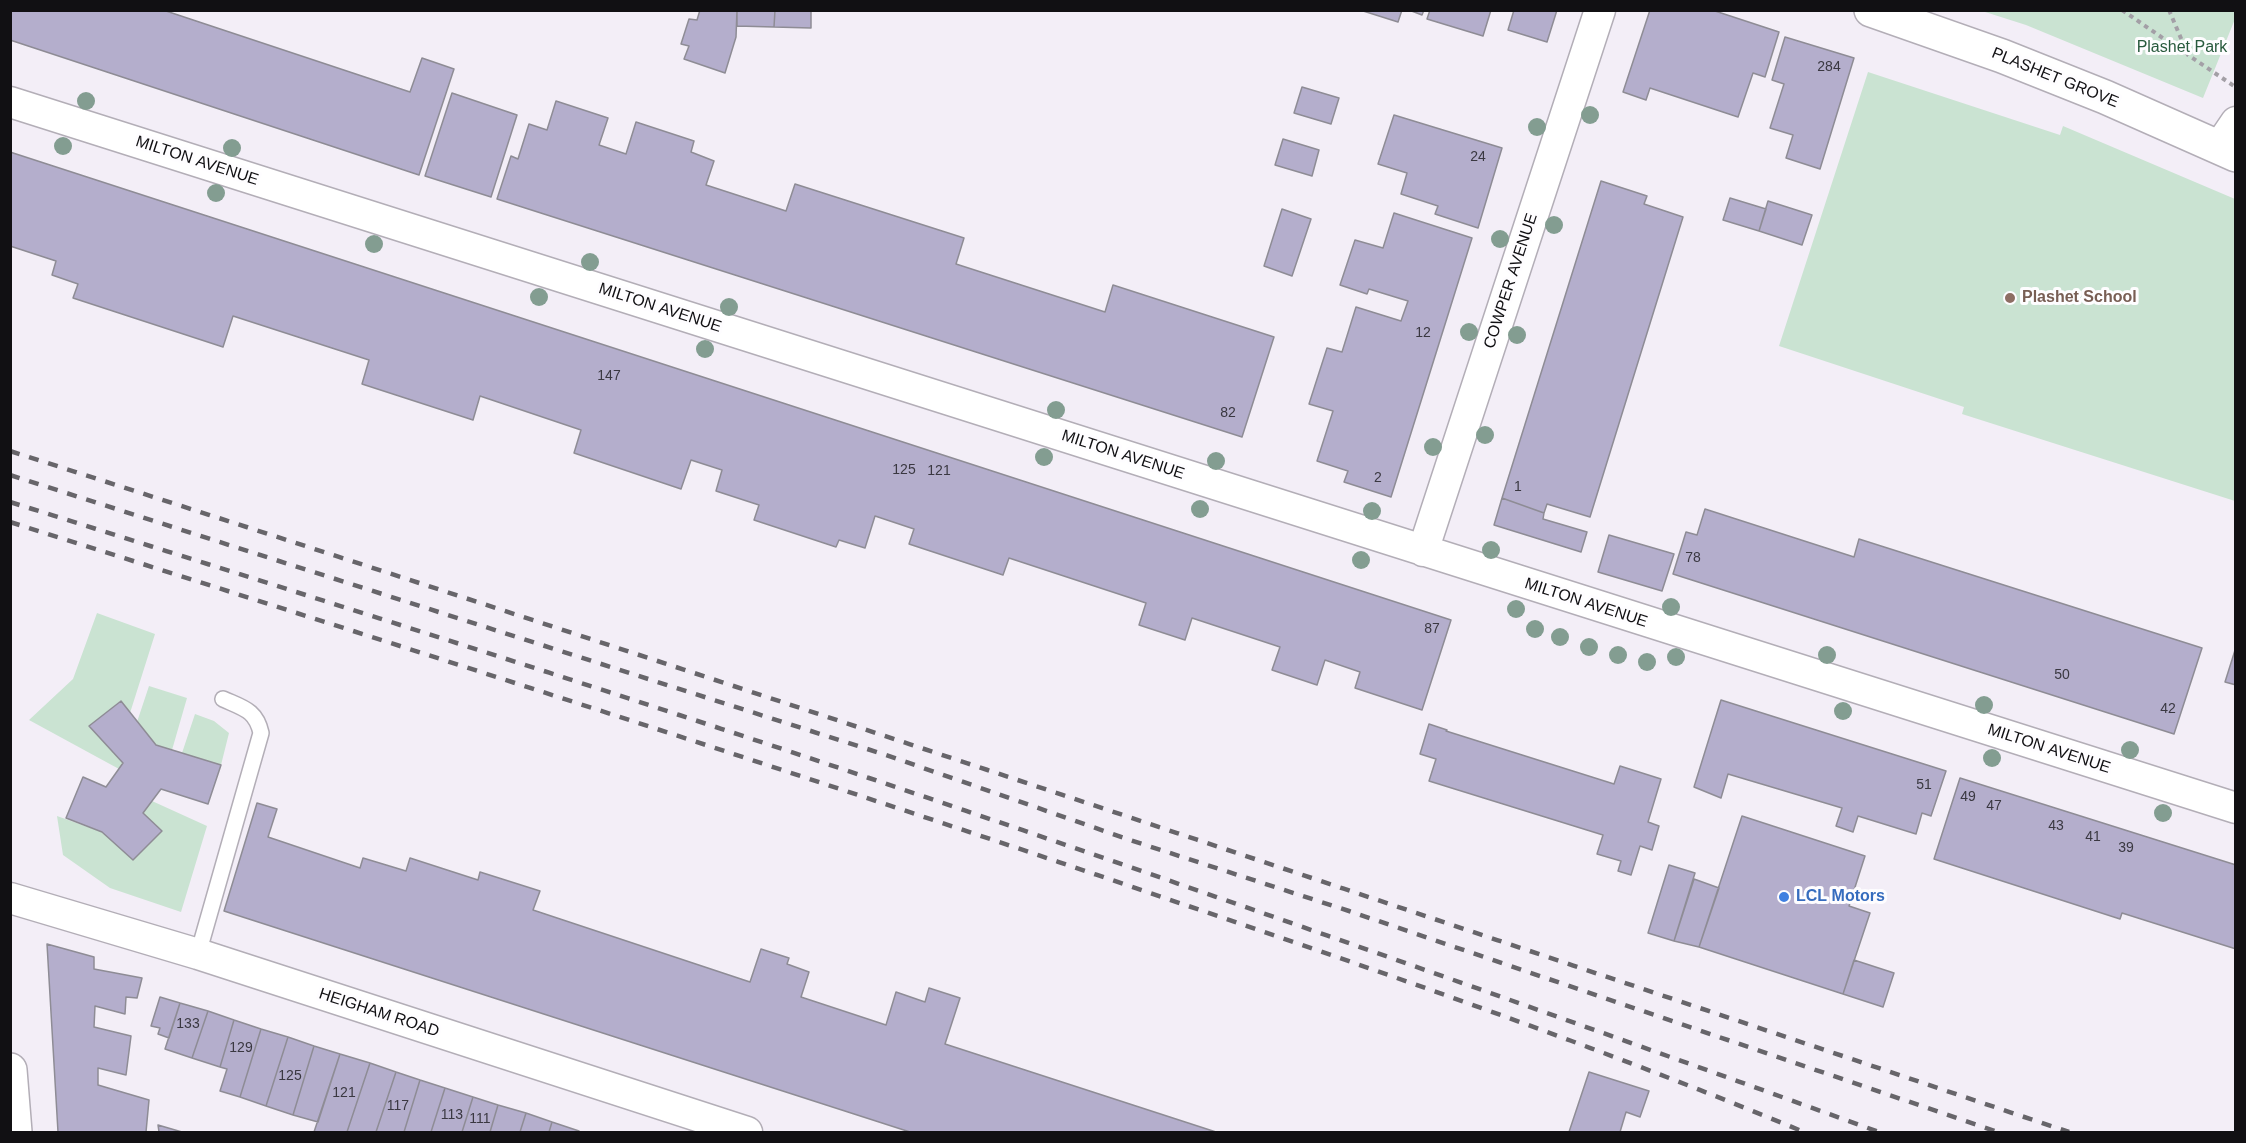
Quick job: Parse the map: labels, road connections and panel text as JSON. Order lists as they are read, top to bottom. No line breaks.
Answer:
{"streets":{"main road":["PLASHET GROVE"],"street":["MILTON AVENUE","COWPER AVENUE","HEIGHAM ROAD"]},"crossings":[["MILTON AVENUE","COWPER AVENUE"]],"parks":["Plashet Park"],"places":["Plashet School","LCL Motors"],"house_numbers":["284","24","12","147","82","125","121","2","1","78","87","50","42","51","49","47","43","41","39","133","129","125","121","117","113","111"]}
